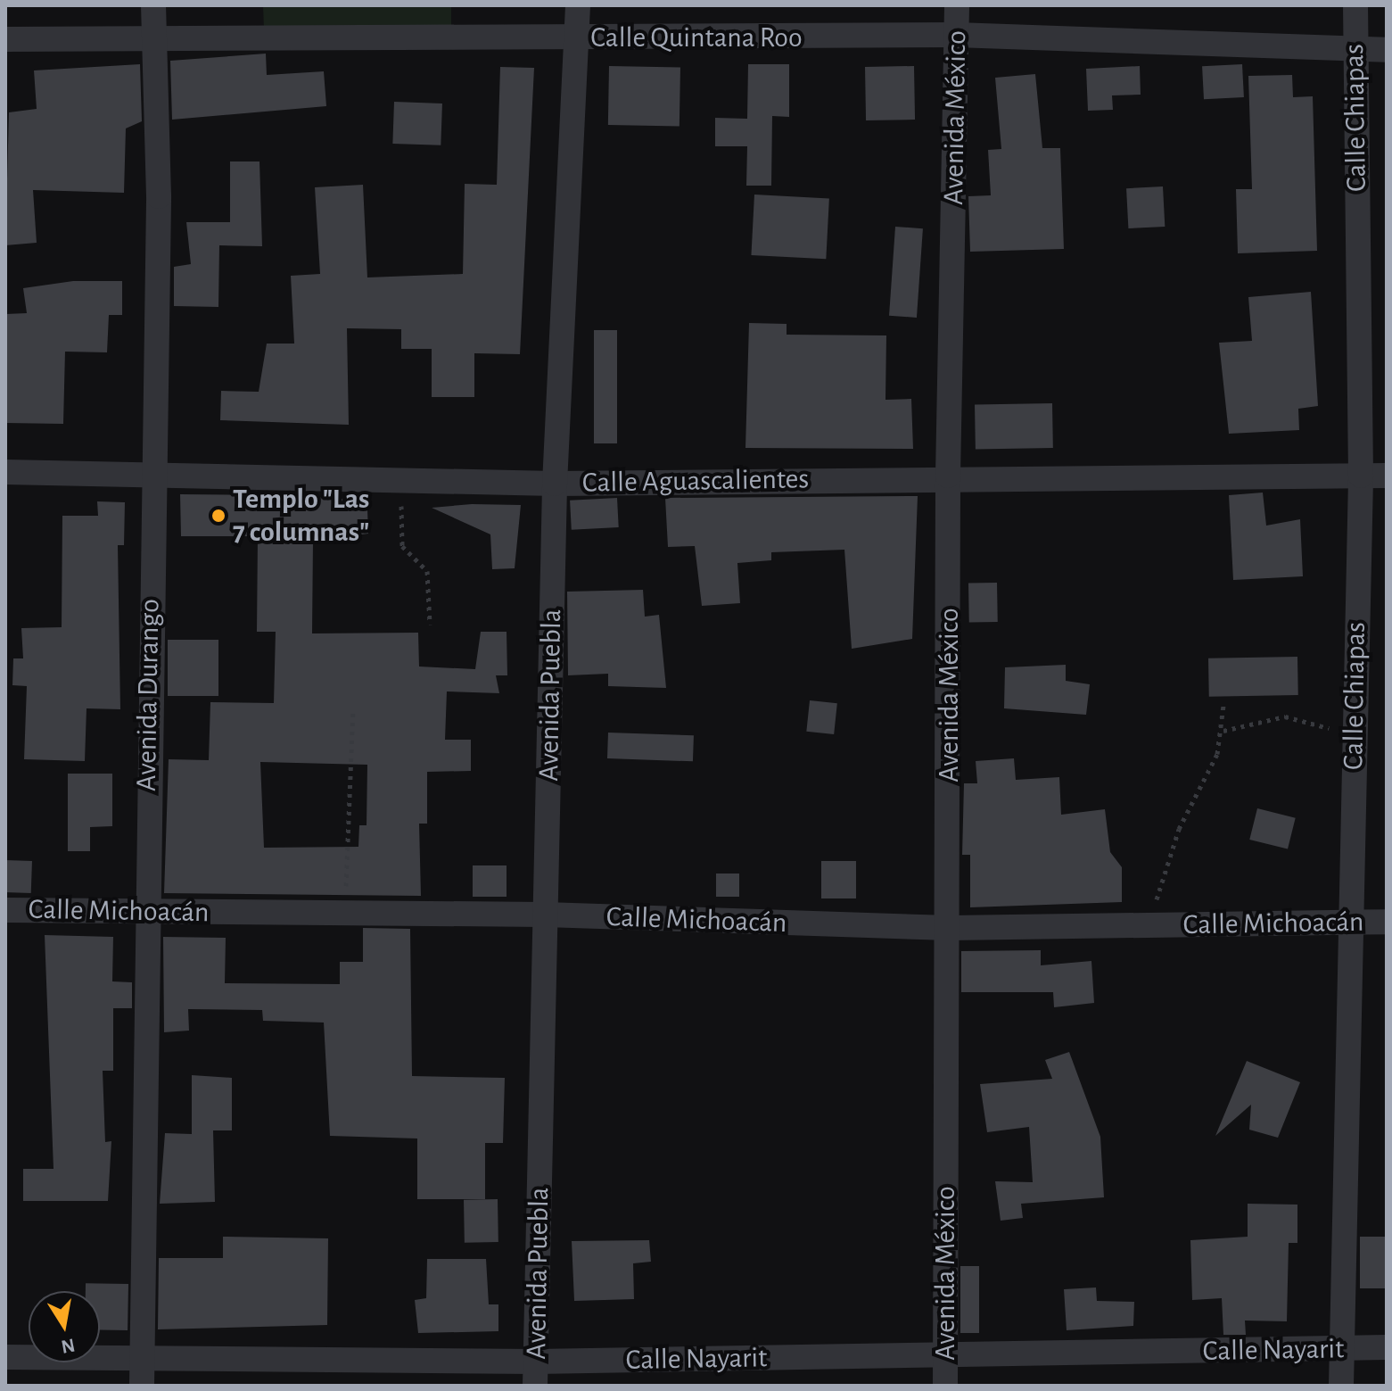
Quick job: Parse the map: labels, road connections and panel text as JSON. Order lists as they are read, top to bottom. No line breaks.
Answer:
{"streets":{"street":["Calle Quintana Roo","Avenida México","Calle Chiapas","Calle Aguascalientes","Avenida Durango","Avenida Puebla","Calle Michoacán","Calle Nayarit"]},"crossings":[["Calle Quintana Roo","Avenida México"],["Calle Quintana Roo","Calle Chiapas"],["Calle Quintana Roo","Avenida Durango"],["Calle Quintana Roo","Avenida Puebla"],["Avenida México","Calle Aguascalientes"],["Avenida México","Calle Michoacán"],["Avenida México","Calle Nayarit"],["Calle Chiapas","Calle Aguascalientes"],["Calle Chiapas","Calle Michoacán"],["Calle Chiapas","Calle Nayarit"],["Calle Aguascalientes","Avenida Durango"],["Calle Aguascalientes","Avenida Puebla"],["Avenida Durango","Calle Michoacán"],["Avenida Durango","Calle Nayarit"],["Avenida Puebla","Calle Michoacán"],["Avenida Puebla","Calle Nayarit"]],"places":["Templo \"Las 7 columnas\""],"north":"bottom"}
